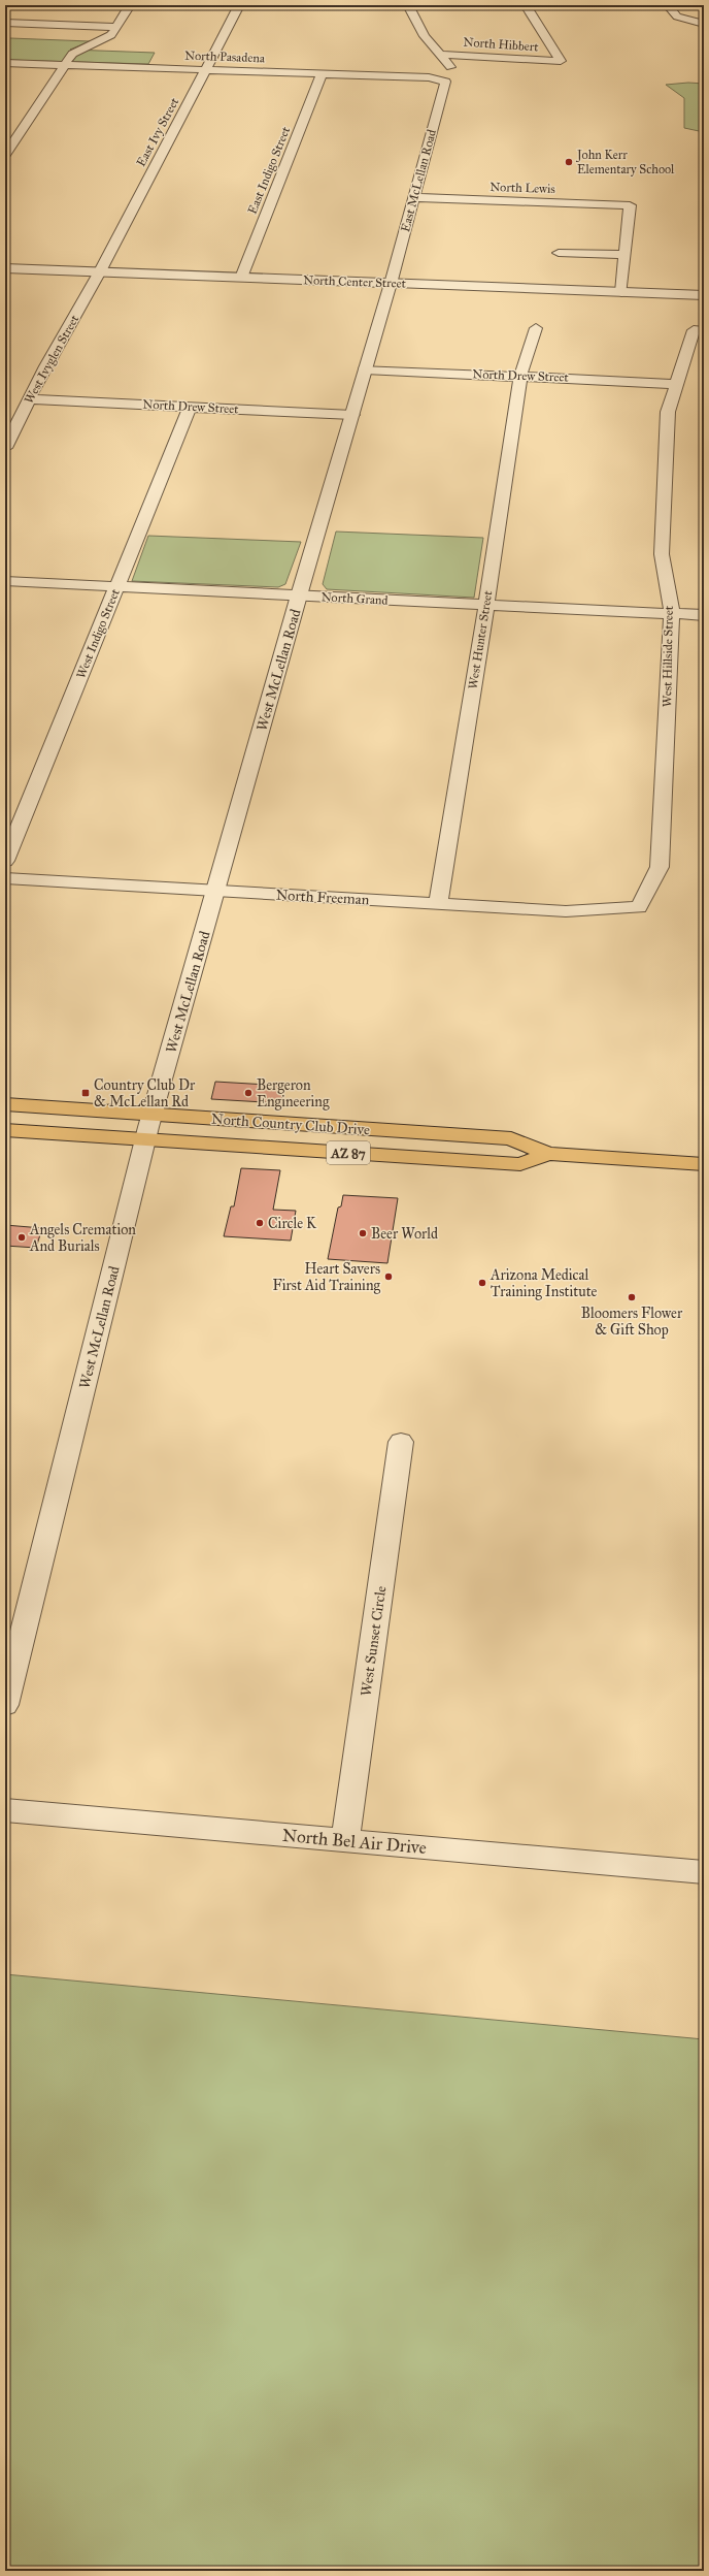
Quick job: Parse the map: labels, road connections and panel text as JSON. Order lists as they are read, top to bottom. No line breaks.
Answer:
{"streets":{"main road":["North Country Club Drive","AZ 87"],"street":["North Hibbert","North Pasadena","East Ivy Street","East Indigo Street","East McLellan Road","North Lewis","North Center Street","West Ivyglen Street","North Drew Street","North Grand","West Indigo Street","West Hunter Street","West Hillside Street","West McLellan Road","North Freeman","West Sunset Circle","North Bel Air Drive"]},"crossings":[["North Pasadena","East Ivy Street"],["North Pasadena","East Indigo Street"],["North Pasadena","East McLellan Road"],["East Ivy Street","North Center Street"],["East Ivy Street","West Ivyglen Street"],["East Indigo Street","North Center Street"],["East McLellan Road","North Lewis"],["East McLellan Road","North Center Street"],["East McLellan Road","West McLellan Road"],["North Center Street","West Ivyglen Street"],["North Center Street","West McLellan Road"],["West Ivyglen Street","North Drew Street"],["North Drew Street","West Indigo Street"],["North Drew Street","West Hunter Street"],["North Drew Street","West Hillside Street"],["North Drew Street","West McLellan Road"],["North Grand","West Indigo Street"],["North Grand","West Hunter Street"],["North Grand","West Hillside Street"],["North Grand","West McLellan Road"],["West Hunter Street","North Freeman"],["West Hillside Street","North Freeman"],["West McLellan Road","North Freeman"],["West McLellan Road","North Country Club Drive"],["West Sunset Circle","North Bel Air Drive"]],"places":{"other":["John Kerr Elementary School","Bergeron Engineering","Circle K","Beer World","Angels Cremation And Burials","Heart Savers First Aid Training","Arizona Medical Training Institute","Bloomers Flower & Gift Shop"],"transit":["Country Club Dr & McLellan Rd"]}}
